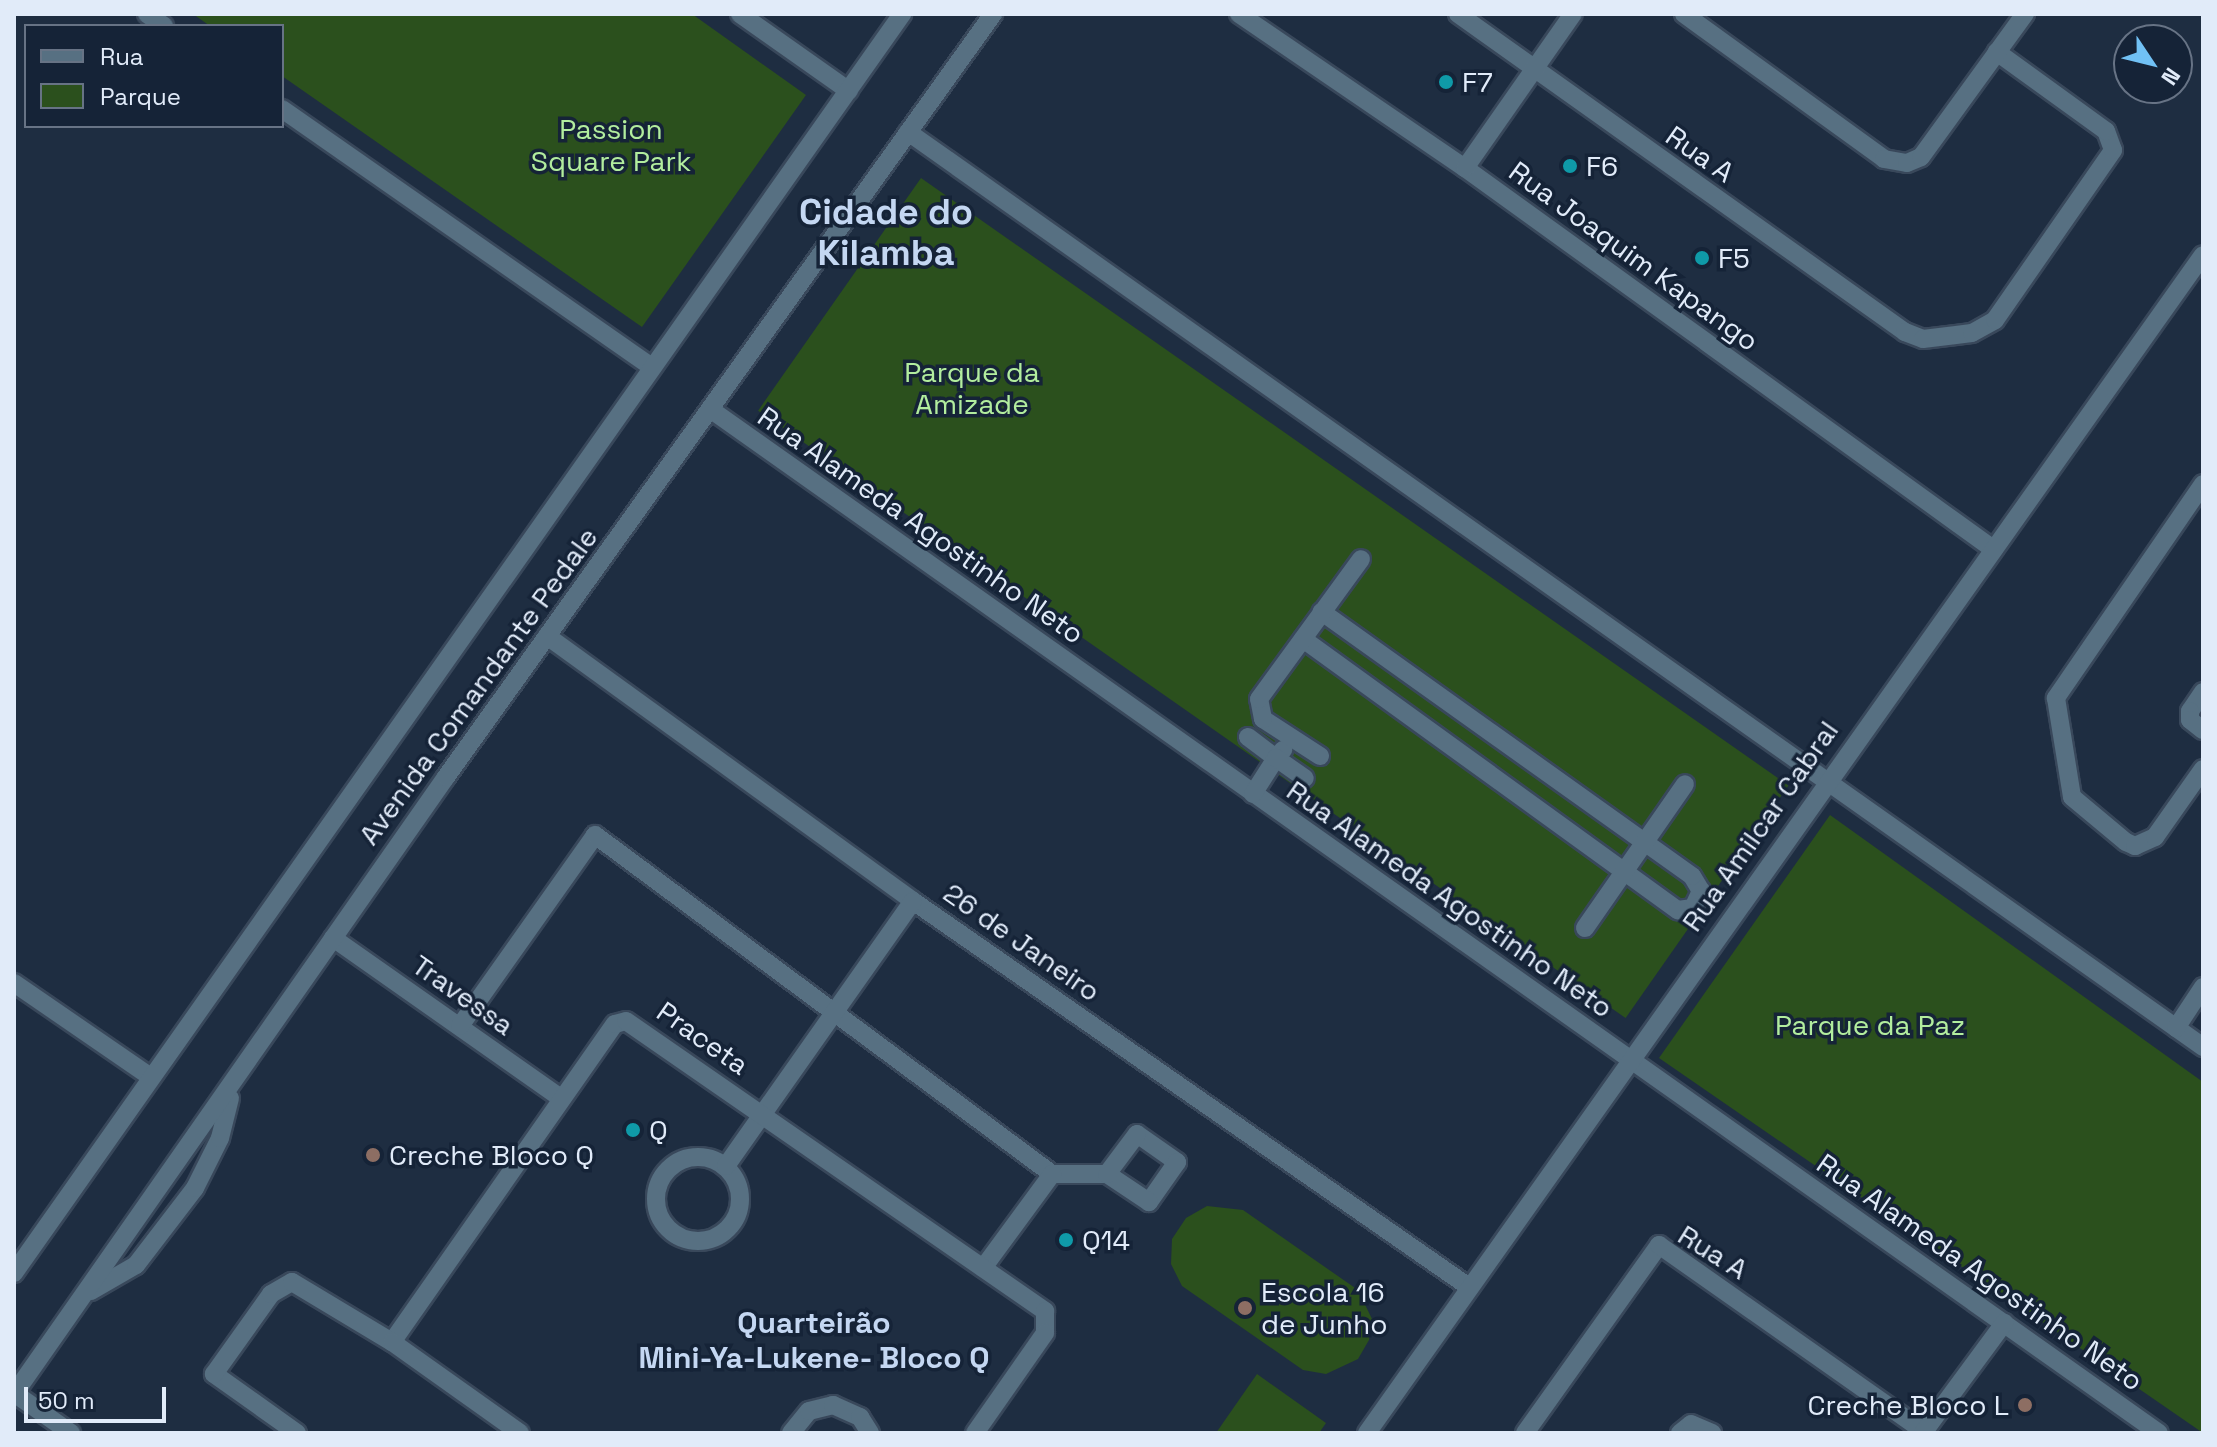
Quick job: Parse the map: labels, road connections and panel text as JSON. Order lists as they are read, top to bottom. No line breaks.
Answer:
{"streets":{"street":["Rua A","Rua Joaquim Kapango","Rua Alameda Agostinho Neto","Avenida Comandante Pedale","Rua Amilcar Cabral","26 de Janeiro","Travessa","Praceta"]},"crossings":[["Rua Joaquim Kapango","Rua Amilcar Cabral"],["Rua Alameda Agostinho Neto","Avenida Comandante Pedale"],["Rua Alameda Agostinho Neto","Rua Amilcar Cabral"],["Avenida Comandante Pedale","26 de Janeiro"],["Avenida Comandante Pedale","Travessa"],["Rua Amilcar Cabral","26 de Janeiro"],["Travessa","Praceta"]],"districts":["Cidade do Kilamba","Quarteirão Mini-Ya-Lukene- Bloco Q"],"parks":["Passion Square Park","Parque da Amizade","Parque da Paz"],"places":["F7","F6","F5","Q","Creche Bloco Q","Q14","Escola 16 de Junho","Creche Bloco L"],"legend":["Rua","Parque"],"scale_bar":"50 m","north":"bottom right"}
